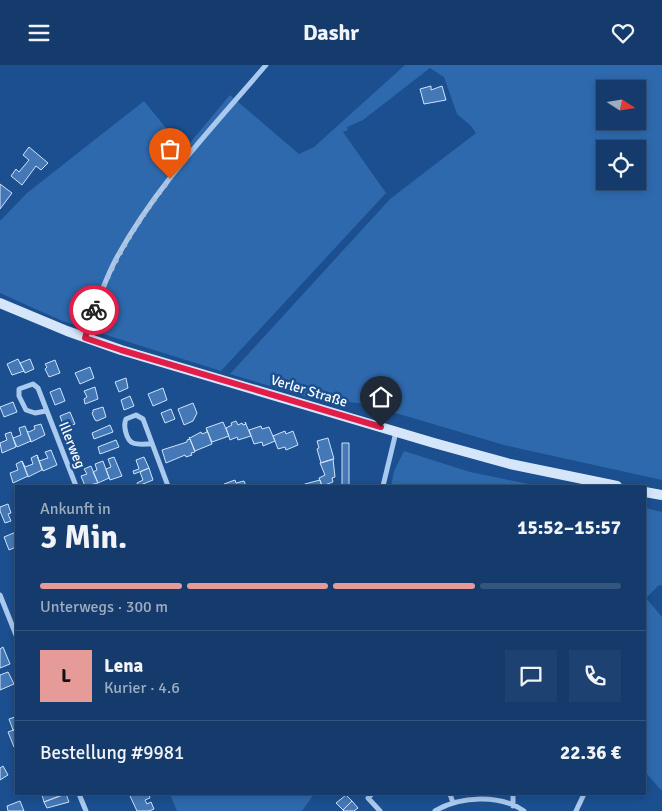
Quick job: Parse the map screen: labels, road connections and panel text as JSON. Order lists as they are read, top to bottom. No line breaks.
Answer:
{"streets":{"main road":["Verler Straße"],"street":["Illerweg"]},"north":"right","page":{"header":"Dashr","heading":["3 Min.","Ankunft in","15:52–15:57"],"panel":["Lena","Kurier · 4.6","Bestellung #9981","22.36 €"],"bar":"Unterwegs · 300 m","round":"L"}}
